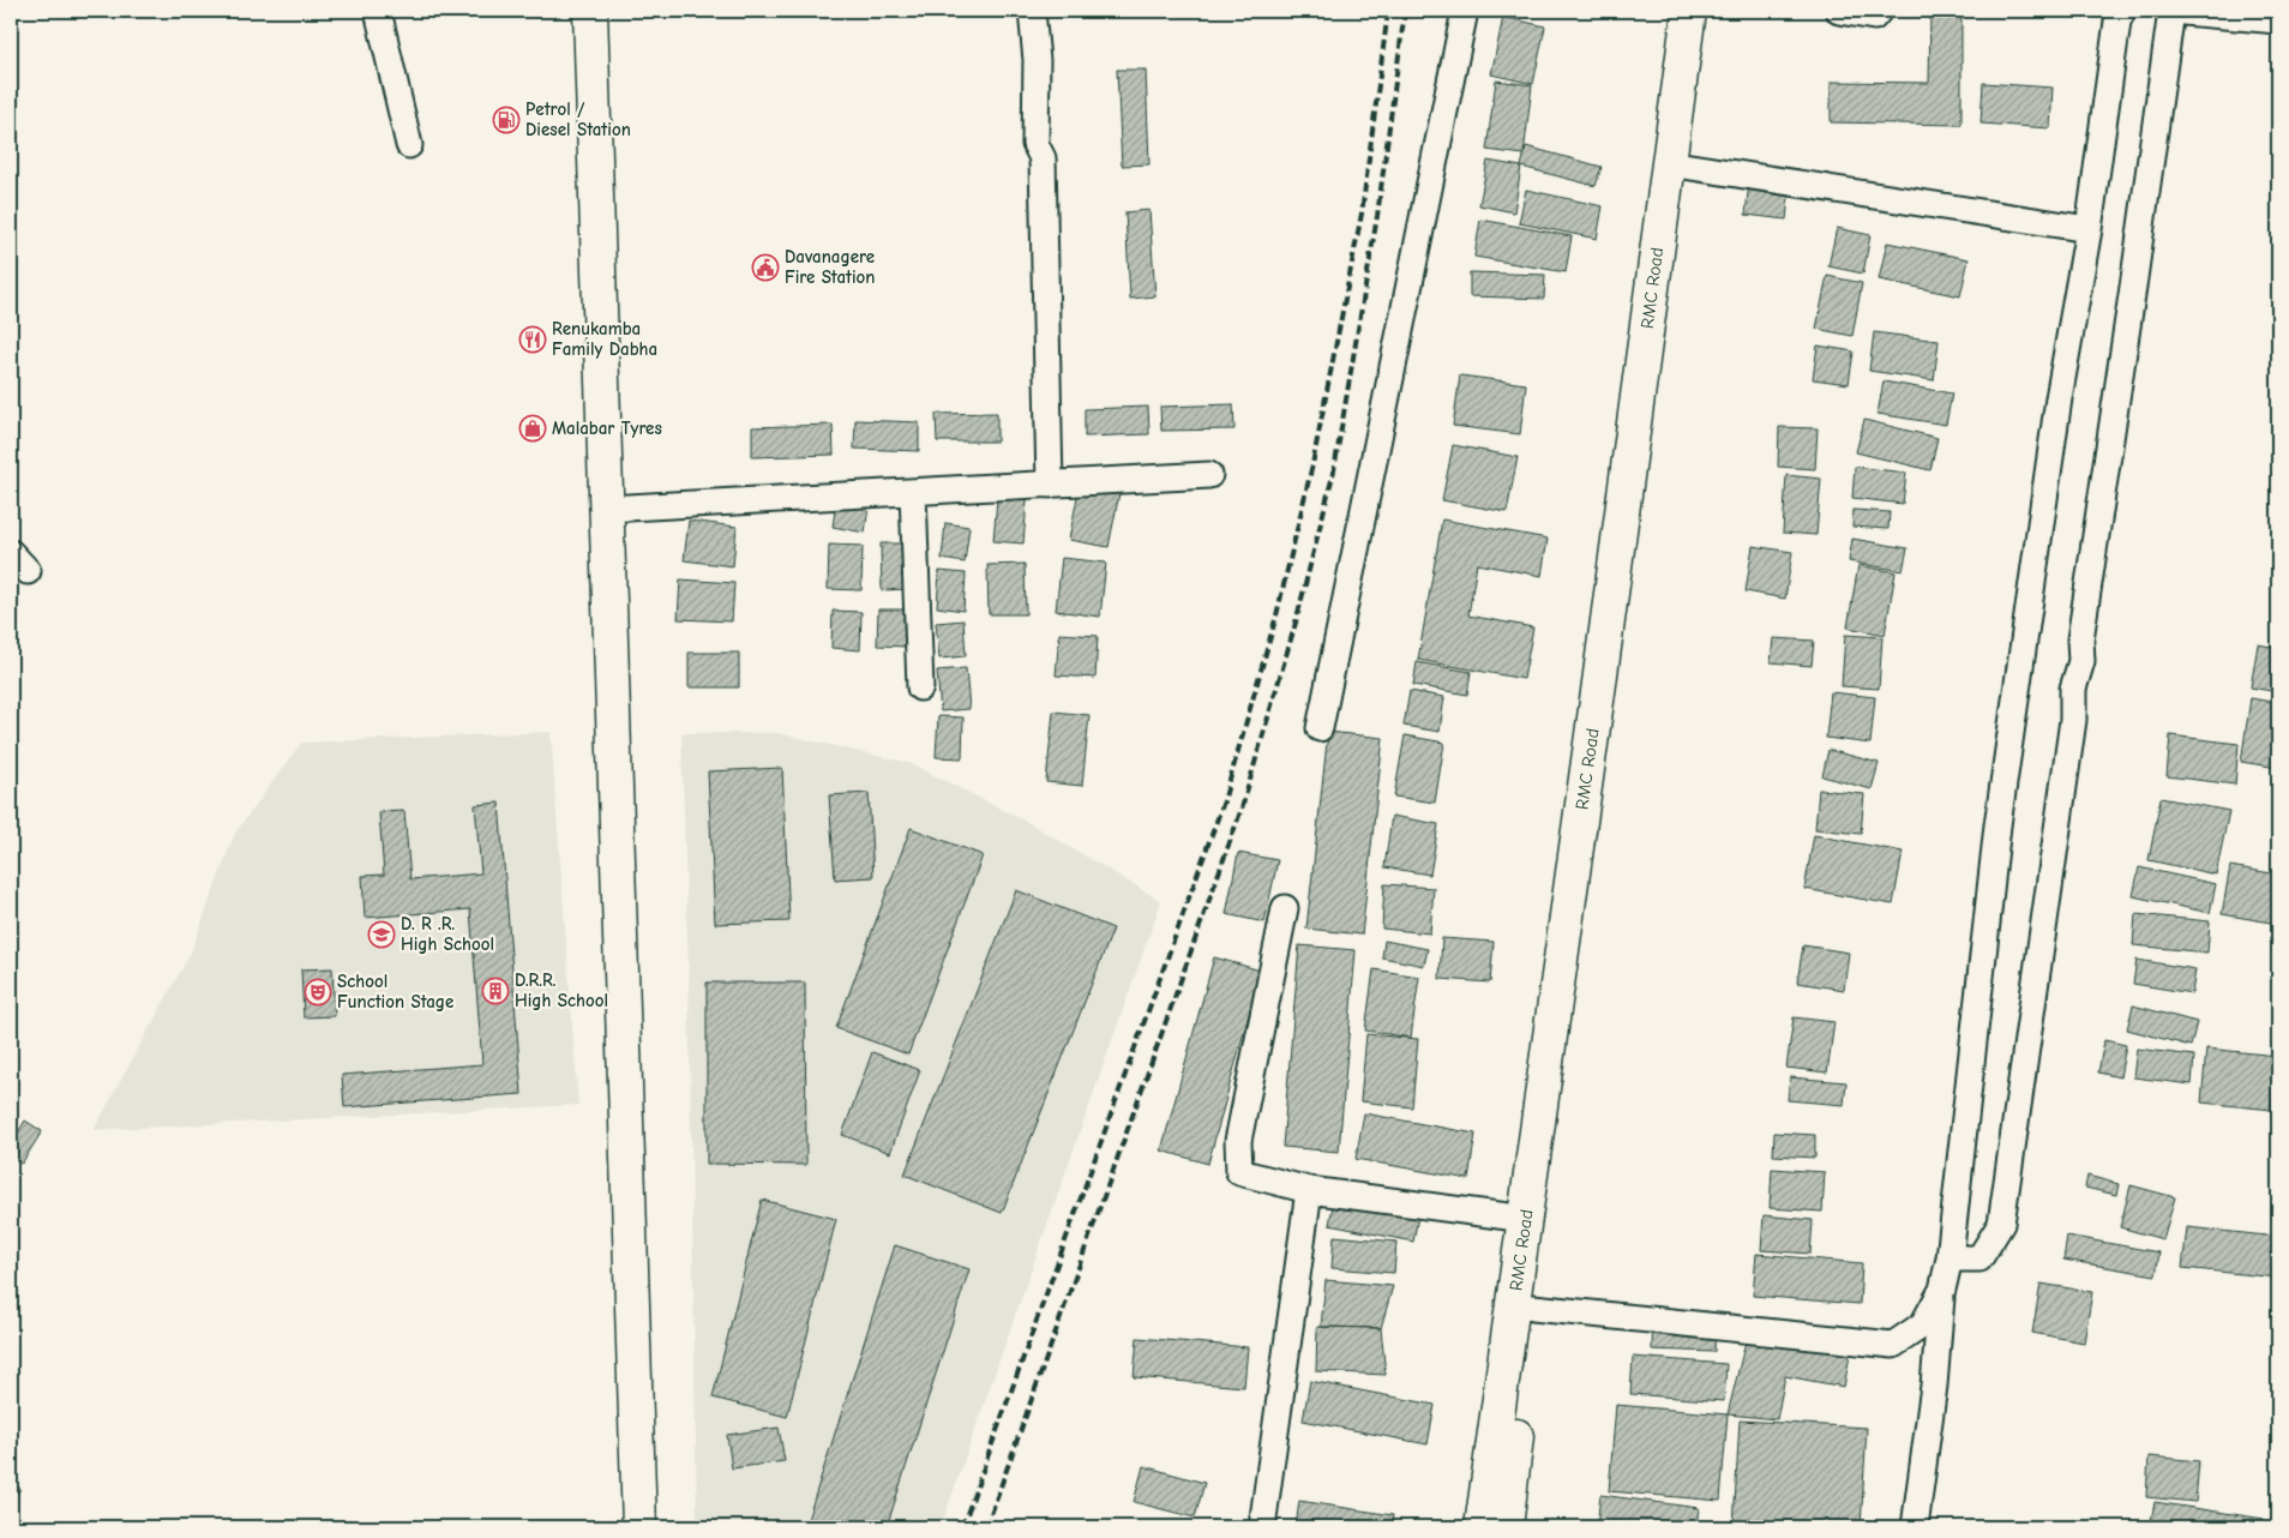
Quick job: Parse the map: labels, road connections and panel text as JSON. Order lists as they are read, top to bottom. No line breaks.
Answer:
{"streets":{"street":["RMC Road"]},"places":{"fuel station":["Petrol / Diesel Station"],"public building":["Davanagere Fire Station"],"restaurant":["Renukamba Family Dabha"],"shop":["Malabar Tyres"],"school or university":["D. R .R. High School"],"building":["D.R.R. High School"],"theatre":["School Function Stage"]}}
